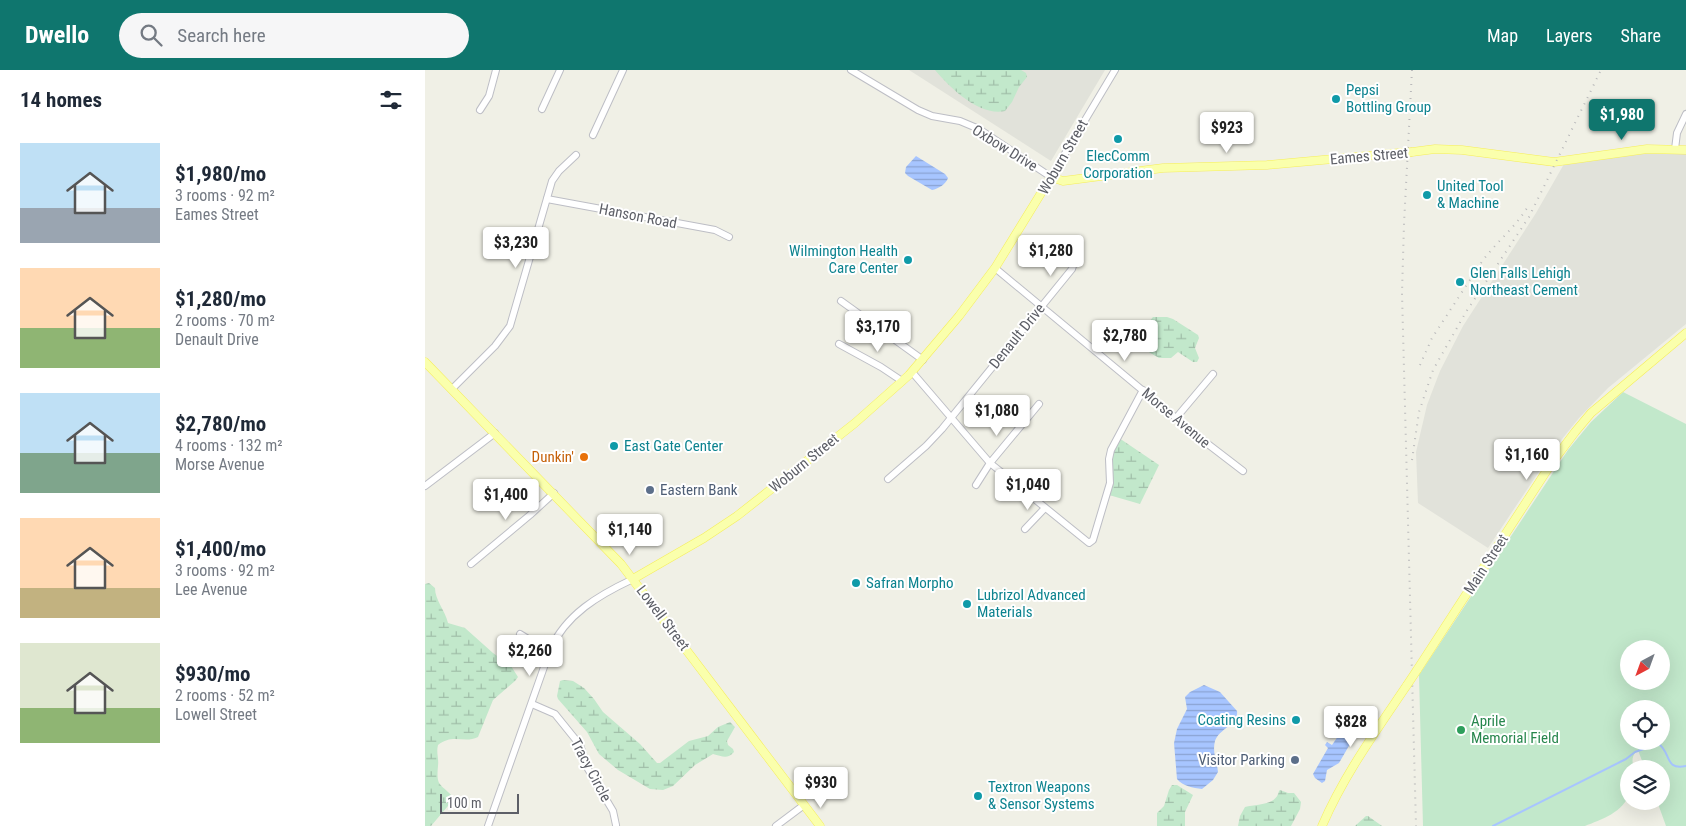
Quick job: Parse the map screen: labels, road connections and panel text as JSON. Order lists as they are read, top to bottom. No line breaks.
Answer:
{"streets":{"main road":["Eames Street","Woburn Street","Main Street","Lowell Street"],"street":["Oxbow Drive","Hanson Road","Denault Drive","Morse Avenue","Tracy Circle"]},"crossings":[["Oxbow Drive","Eames Street"],["Oxbow Drive","Woburn Street"],["Eames Street","Woburn Street"],["Woburn Street","Morse Avenue"],["Woburn Street","Lowell Street"],["Woburn Street","Tracy Circle"],["Denault Drive","Morse Avenue"]],"places":["Pepsi Bottling Group","ElecComm Corporation","United Tool & Machine","Wilmington Health Care Center","Glen Falls Lehigh Northeast Cement","East Gate Center","Dunkin'","Eastern Bank","Safran Morpho","Lubrizol Advanced Materials","Coating Resins","Aprile Memorial Field","Visitor Parking","Textron Weapons & Sensor Systems"],"scale_bar":"100 m","north":"bottom left","page":{"header":"Dwello","search":"Search here","nav":["Map","Layers","Share"],"heading":"14 homes","price":["$1,980","$923","$3,230","$1,280","$3,170","$2,780","$1,080","$1,160","$1,040","$1,400","$1,140","$2,260","$828","$930"],"list":[{"name":"$1,980/mo","note":"3 rooms · 92 m² · Eames Street"},{"name":"$1,280/mo","note":"2 rooms · 70 m² · Denault Drive"},{"name":"$2,780/mo","note":"4 rooms · 132 m² · Morse Avenue"},{"name":"$1,400/mo","note":"3 rooms · 92 m² · Lee Avenue"},{"name":"$930/mo","note":"2 rooms · 52 m² · Lowell Street"}],"scale":"100 m"}}
